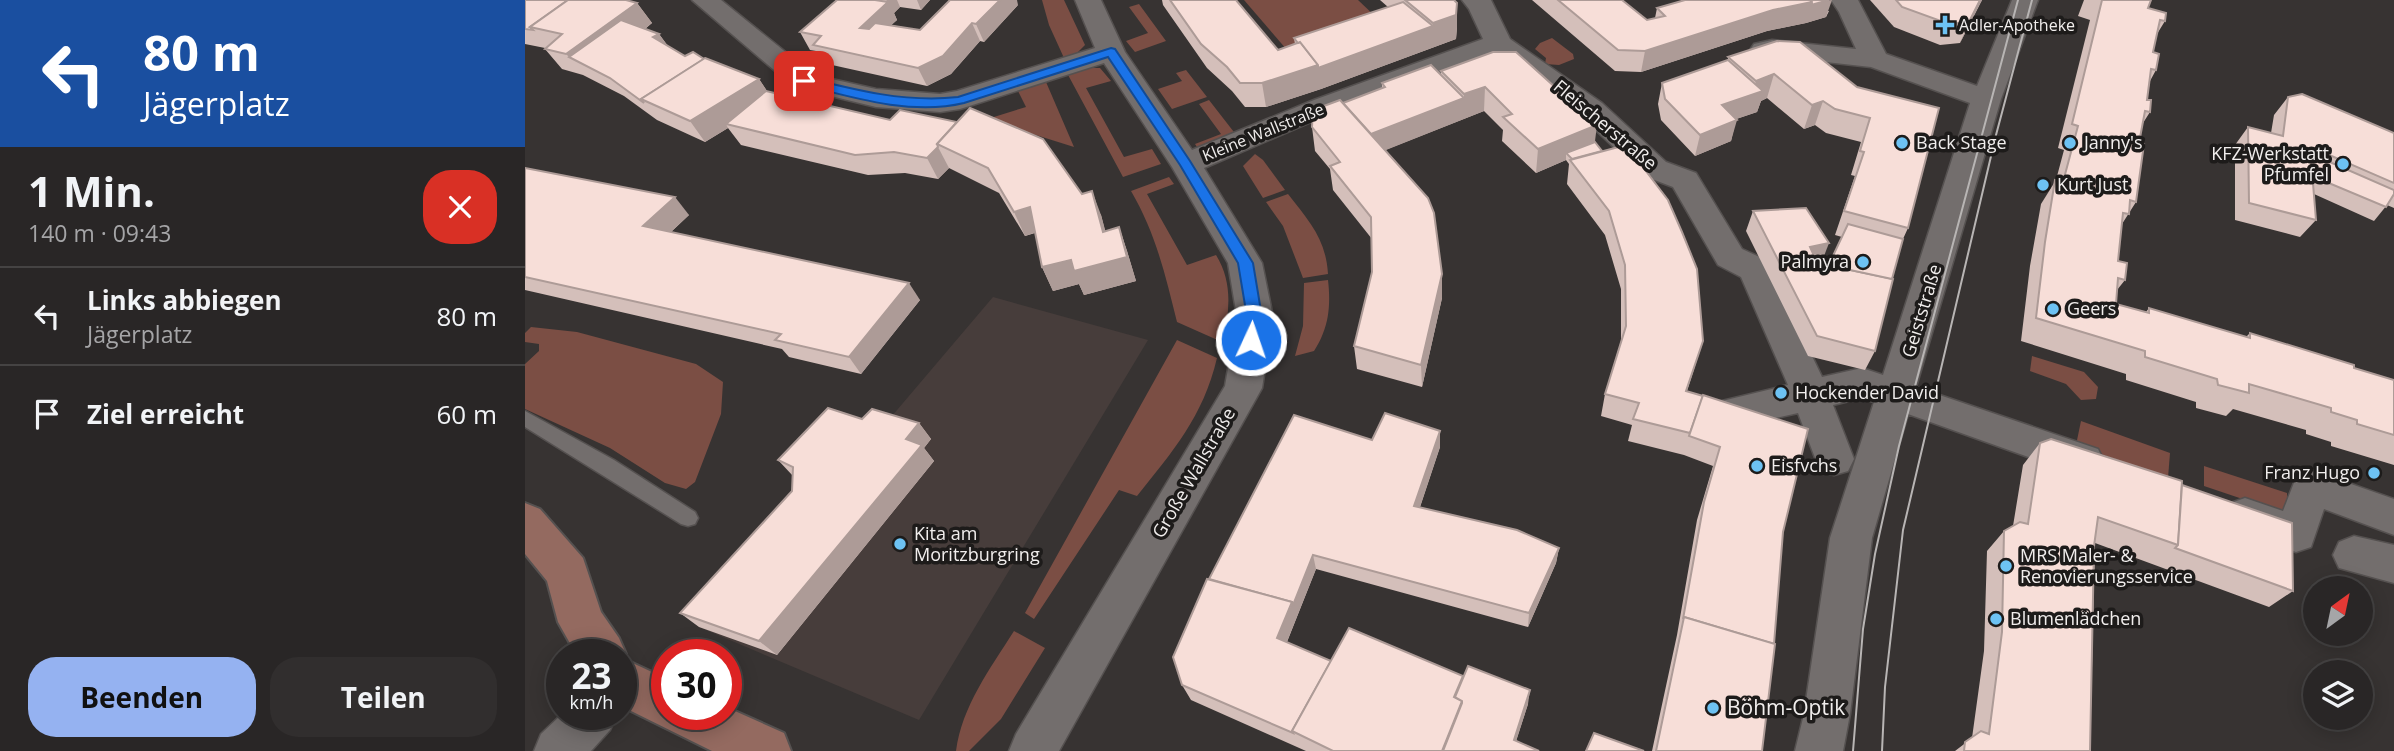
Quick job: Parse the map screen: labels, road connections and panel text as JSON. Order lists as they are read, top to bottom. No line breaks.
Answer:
{"streets":{"street":["Fleischerstraße","Kleine Wallstraße","Geiststraße","Große Wallstraße"]},"crossings":[["Fleischerstraße","Kleine Wallstraße"],["Kleine Wallstraße","Große Wallstraße"]],"places":{"health":["Adler-Apotheke"],"other":["Back Stage","Janny's","KFZ-Werkstatt Pfumfel","Kurt Just","Palmyra","Geers","Hockender David","Eisfvchs","Franz Hugo","Kita am Moritzburgring","MRS Maler- & Renovierungsservice","Blumenlädchen","Böhm-Optik"]},"north":"top right","page":{"turn":["80 m","Jägerplatz"],"heading":["1 Min.","140 m · 09:43"],"list":[{"name":"Links abbiegen","note":"Jägerplatz","value":"80 m"},{"name":"Ziel erreicht","value":"60 m"}],"speed":"23 km/h","limit":"30","buttons":["Beenden","Teilen"]}}
